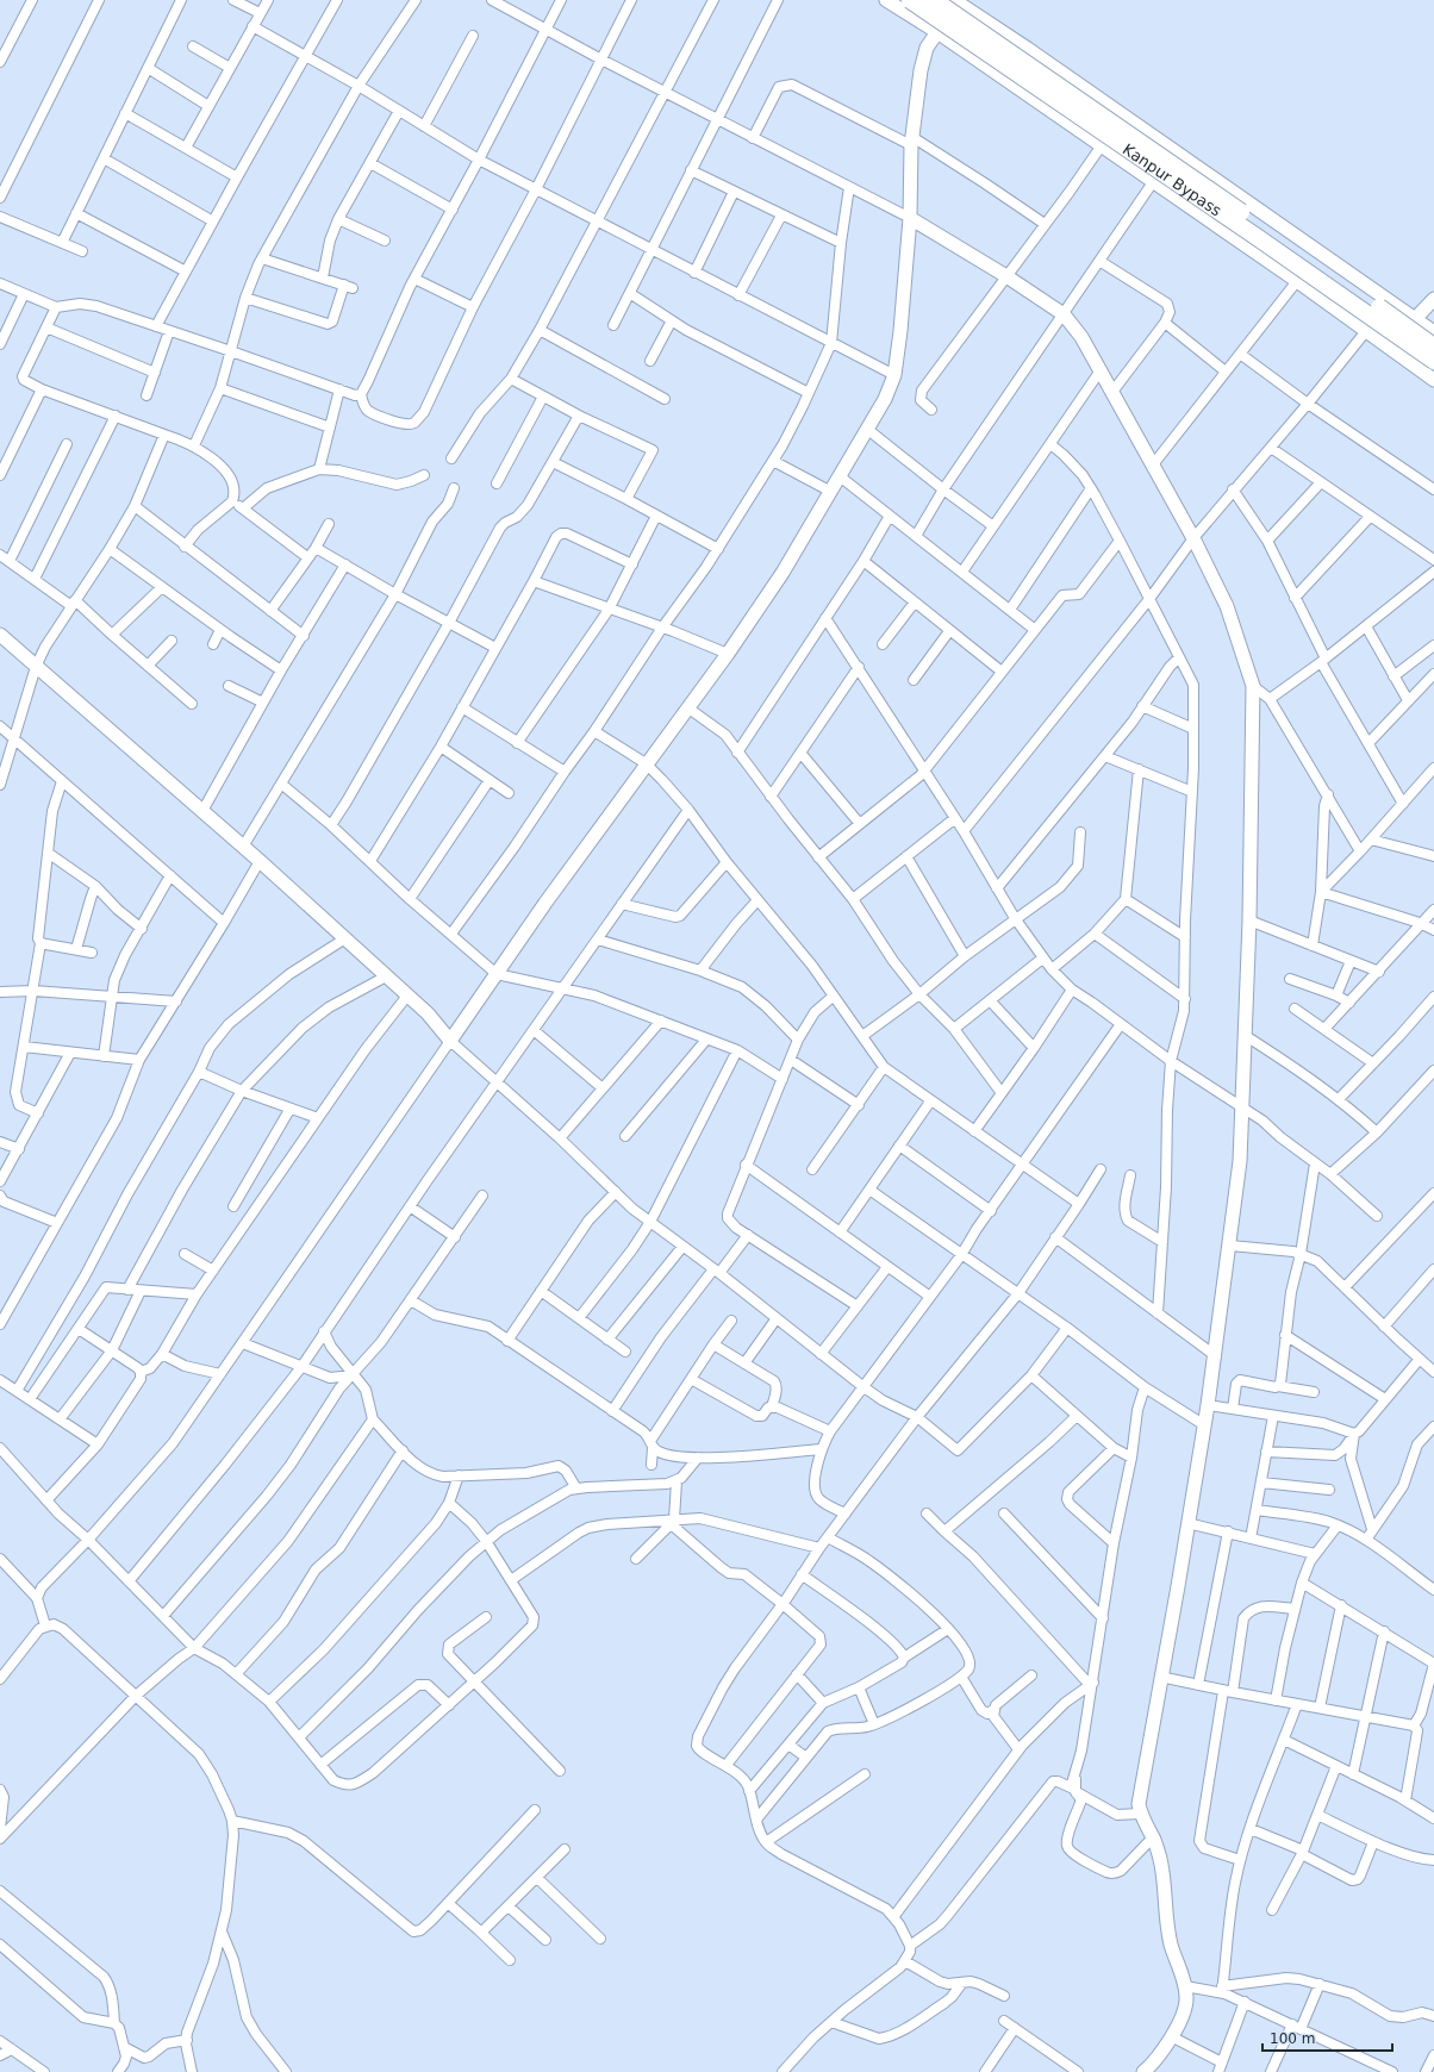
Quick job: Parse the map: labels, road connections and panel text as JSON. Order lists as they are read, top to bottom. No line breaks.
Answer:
{"streets":{"highway":["Kanpur Bypass"]},"scale_bar":"100 m"}
